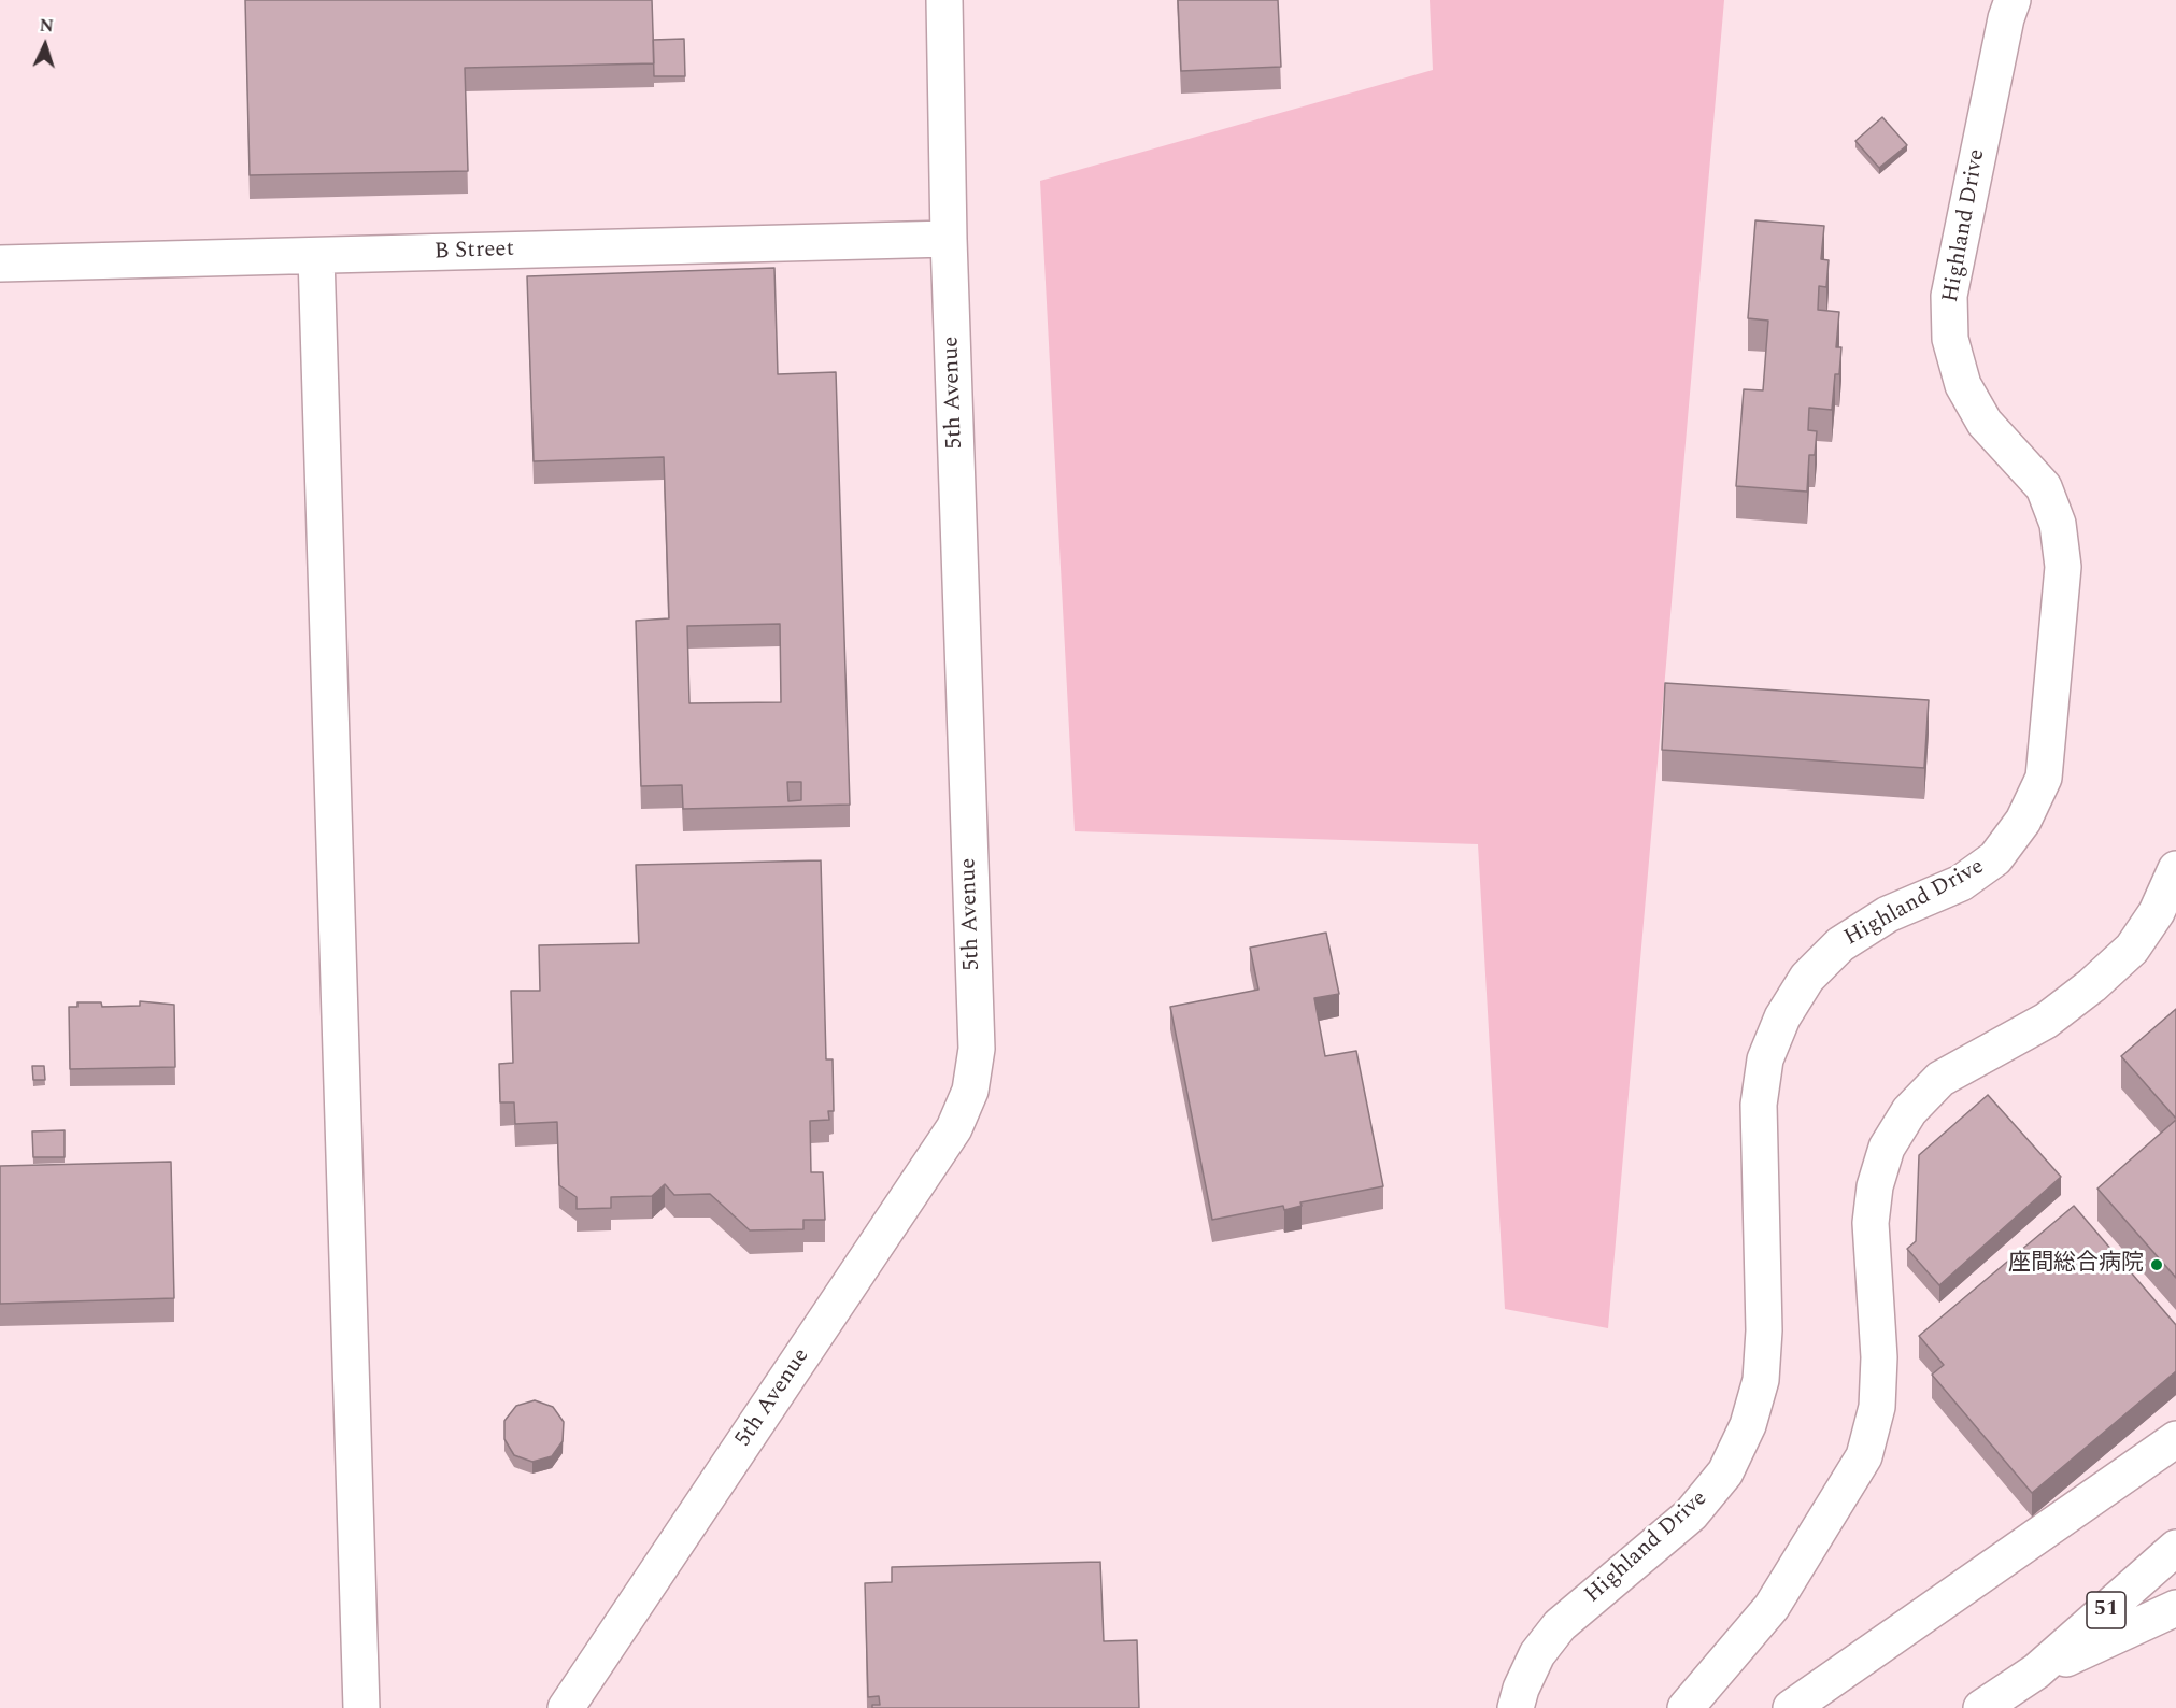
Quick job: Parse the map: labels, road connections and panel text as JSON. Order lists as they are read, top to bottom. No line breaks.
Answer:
{"streets":{"main road":["Highland Drive","B Street","5th Avenue","51"]},"crossings":[["B Street","5th Avenue"]],"places":["座間総合病院"],"north":"top"}
